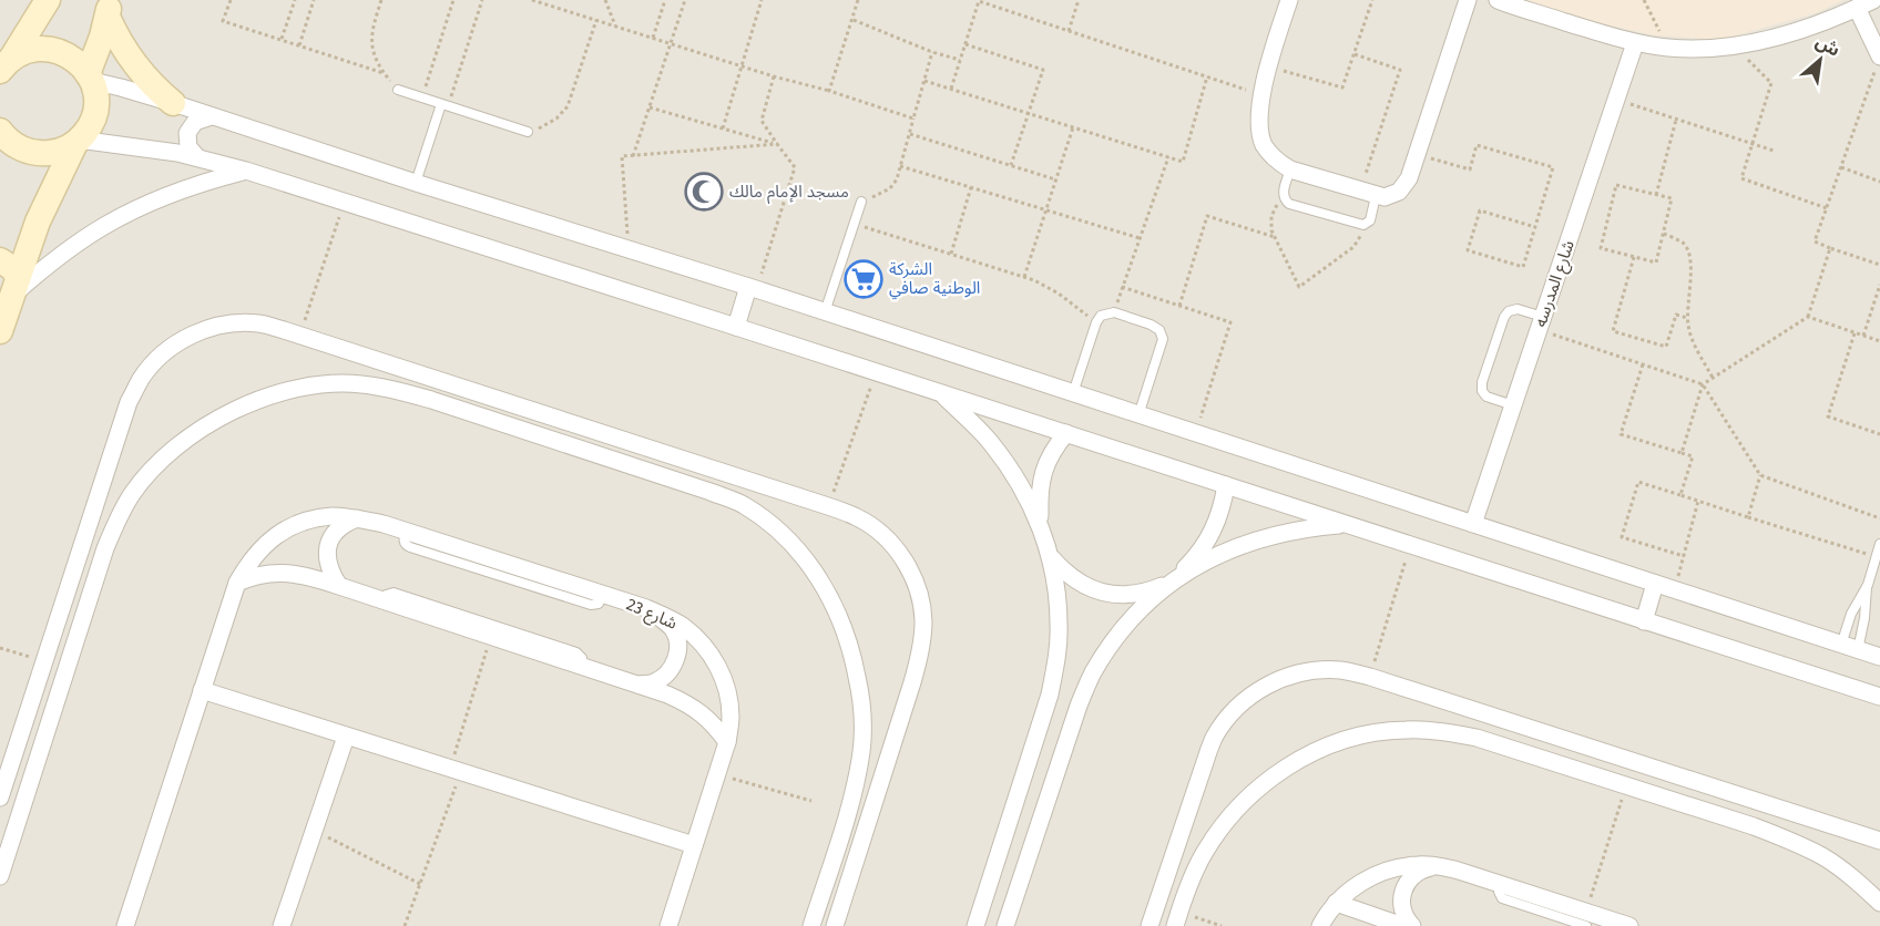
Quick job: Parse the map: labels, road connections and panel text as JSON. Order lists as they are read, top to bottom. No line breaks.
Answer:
{"streets":{"street":["شارع المدرسه","شارع 23"]},"places":{"mosque":["مسجد الإمام مالك"],"supermarket":["الشركة الوطنية صافي"]},"north":"top right"}
